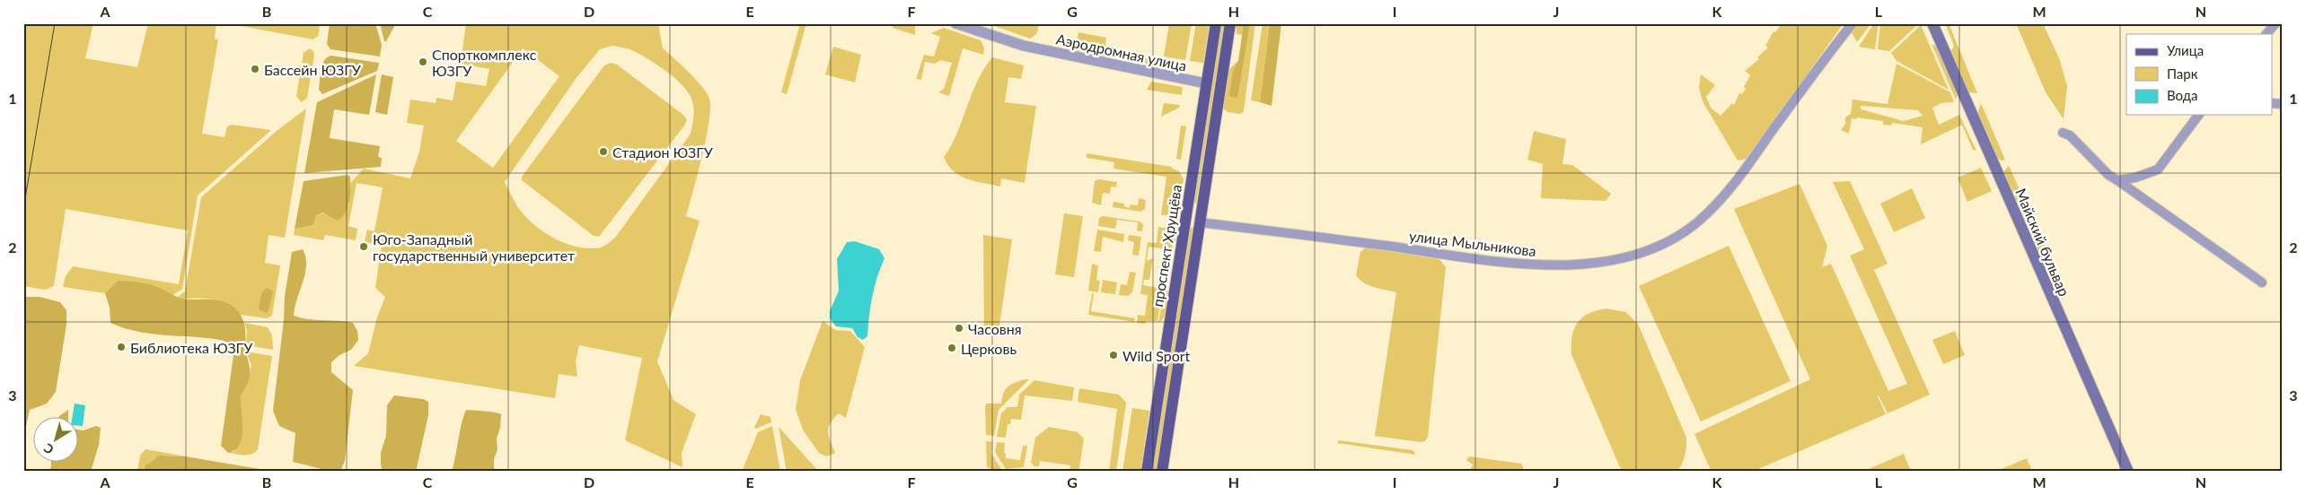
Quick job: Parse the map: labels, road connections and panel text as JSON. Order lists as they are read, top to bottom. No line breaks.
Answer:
{"streets":{"main road":["Майский бульвар","проспект Хрущёва"],"street":["Аэродромная улица","улица Мыльникова"]},"crossings":[["Аэродромная улица","проспект Хрущёва"],["улица Мыльникова","проспект Хрущёва"]],"places":["Спорткомплекс ЮЗГУ","Бассейн ЮЗГУ","Стадион ЮЗГУ","Юго-Западный государственный университет","Часовня","Библиотека ЮЗГУ","Церковь","Wild Sport"],"legend":["Улица","Парк","Вода"],"north":"bottom left","grid":{"columns":["A","B","C","D","E","F","G","H","I","J","K","L","M","N"],"rows":["1","2","3"]}}
